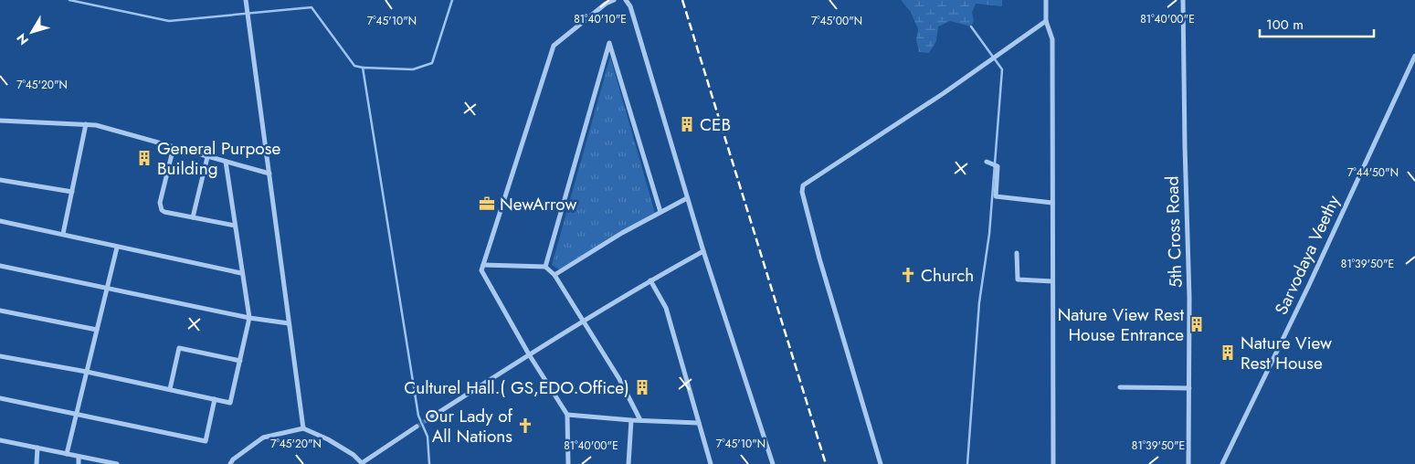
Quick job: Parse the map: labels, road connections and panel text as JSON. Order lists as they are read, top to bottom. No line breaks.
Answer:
{"streets":{"street":["5th Cross Road","Sarvodaya Veethy"]},"places":{"building":["CEB","General Purpose Building","Nature View Rest House Entrance","Nature View Rest House","Culturel Hall.( GS,EDO.Office)"],"office":["NewArrow"],"church":["Church","Our Lady of All Nations"]},"scale_bar":"100 m","north":"bottom left","coordinates":["81°40'10\"E","81°40'00\"E","7°45'10\"N","7°45'00\"N","7°45'20\"N","7°44'50\"N","81°39'50\"E"]}
